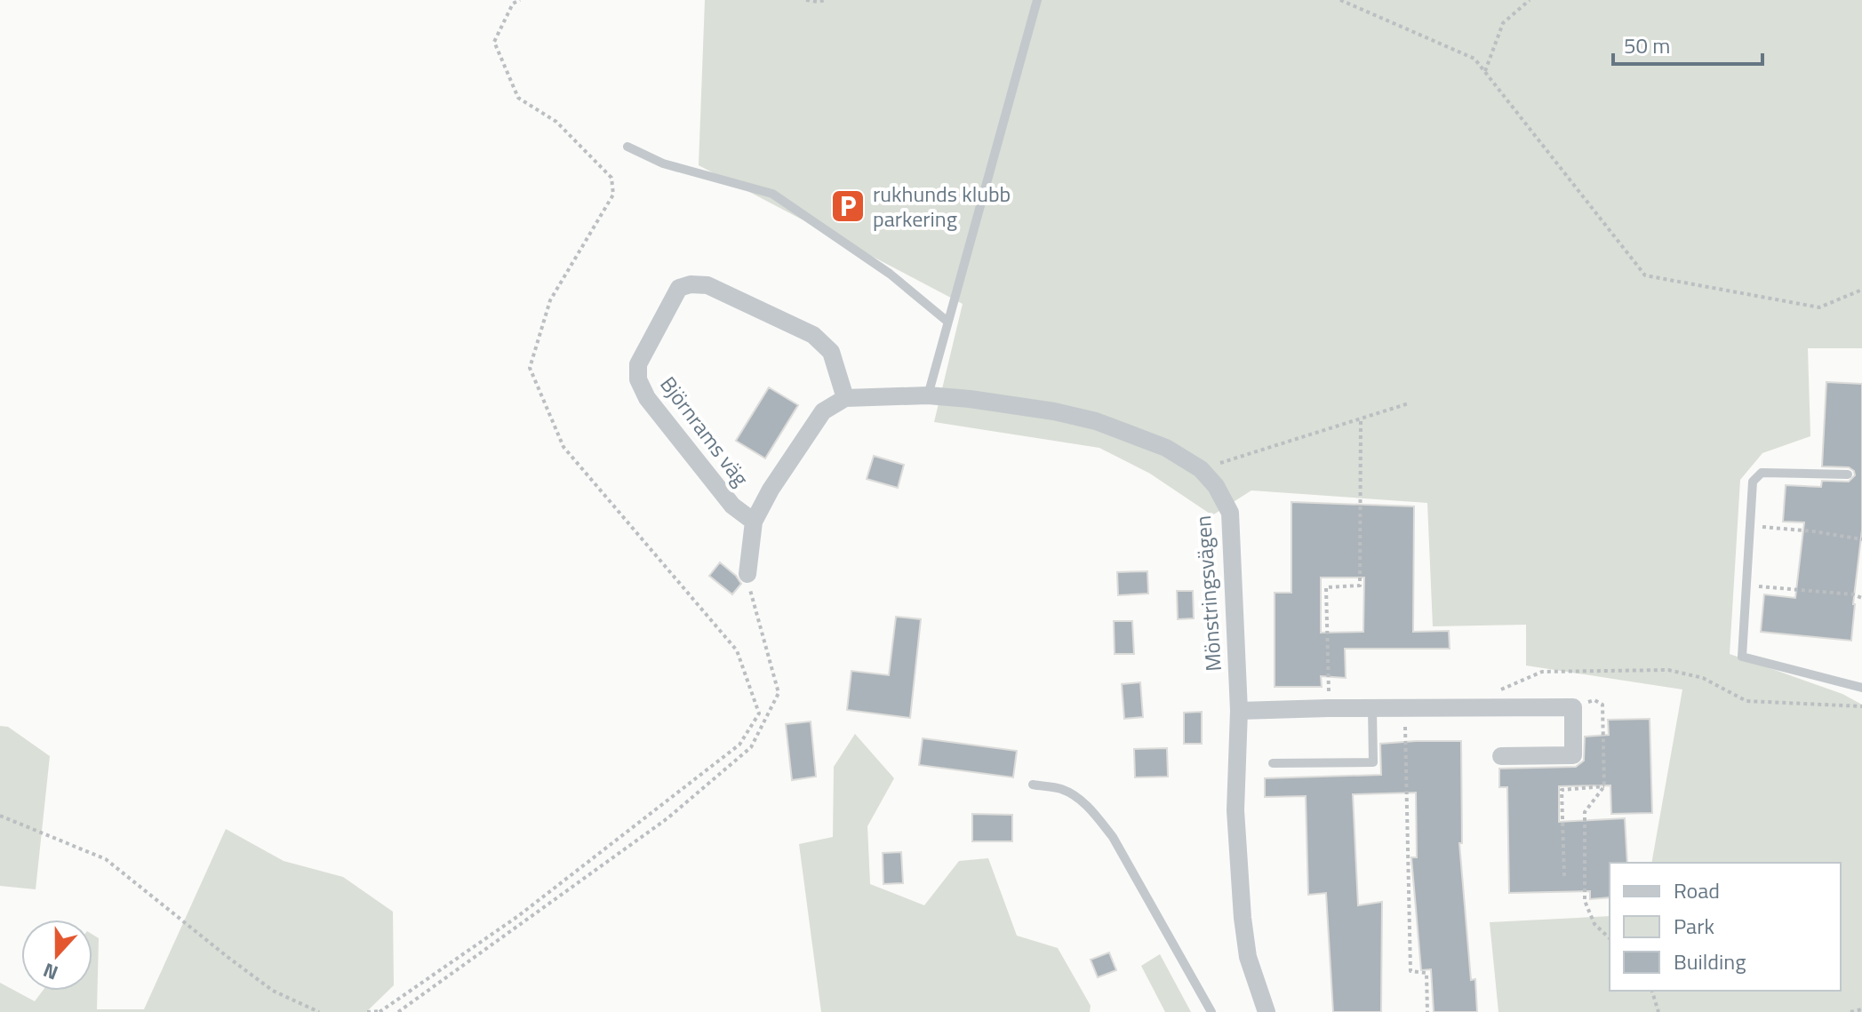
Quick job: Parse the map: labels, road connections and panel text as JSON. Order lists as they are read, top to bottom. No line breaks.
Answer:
{"streets":{"street":["Björnrams väg","Mönstringsvägen"]},"crossings":[["Björnrams väg","Mönstringsvägen"]],"places":{"parking":["rukhunds klubb parkering"]},"legend":["Road","Park","Building"],"scale_bar":"50 m","north":"bottom"}
